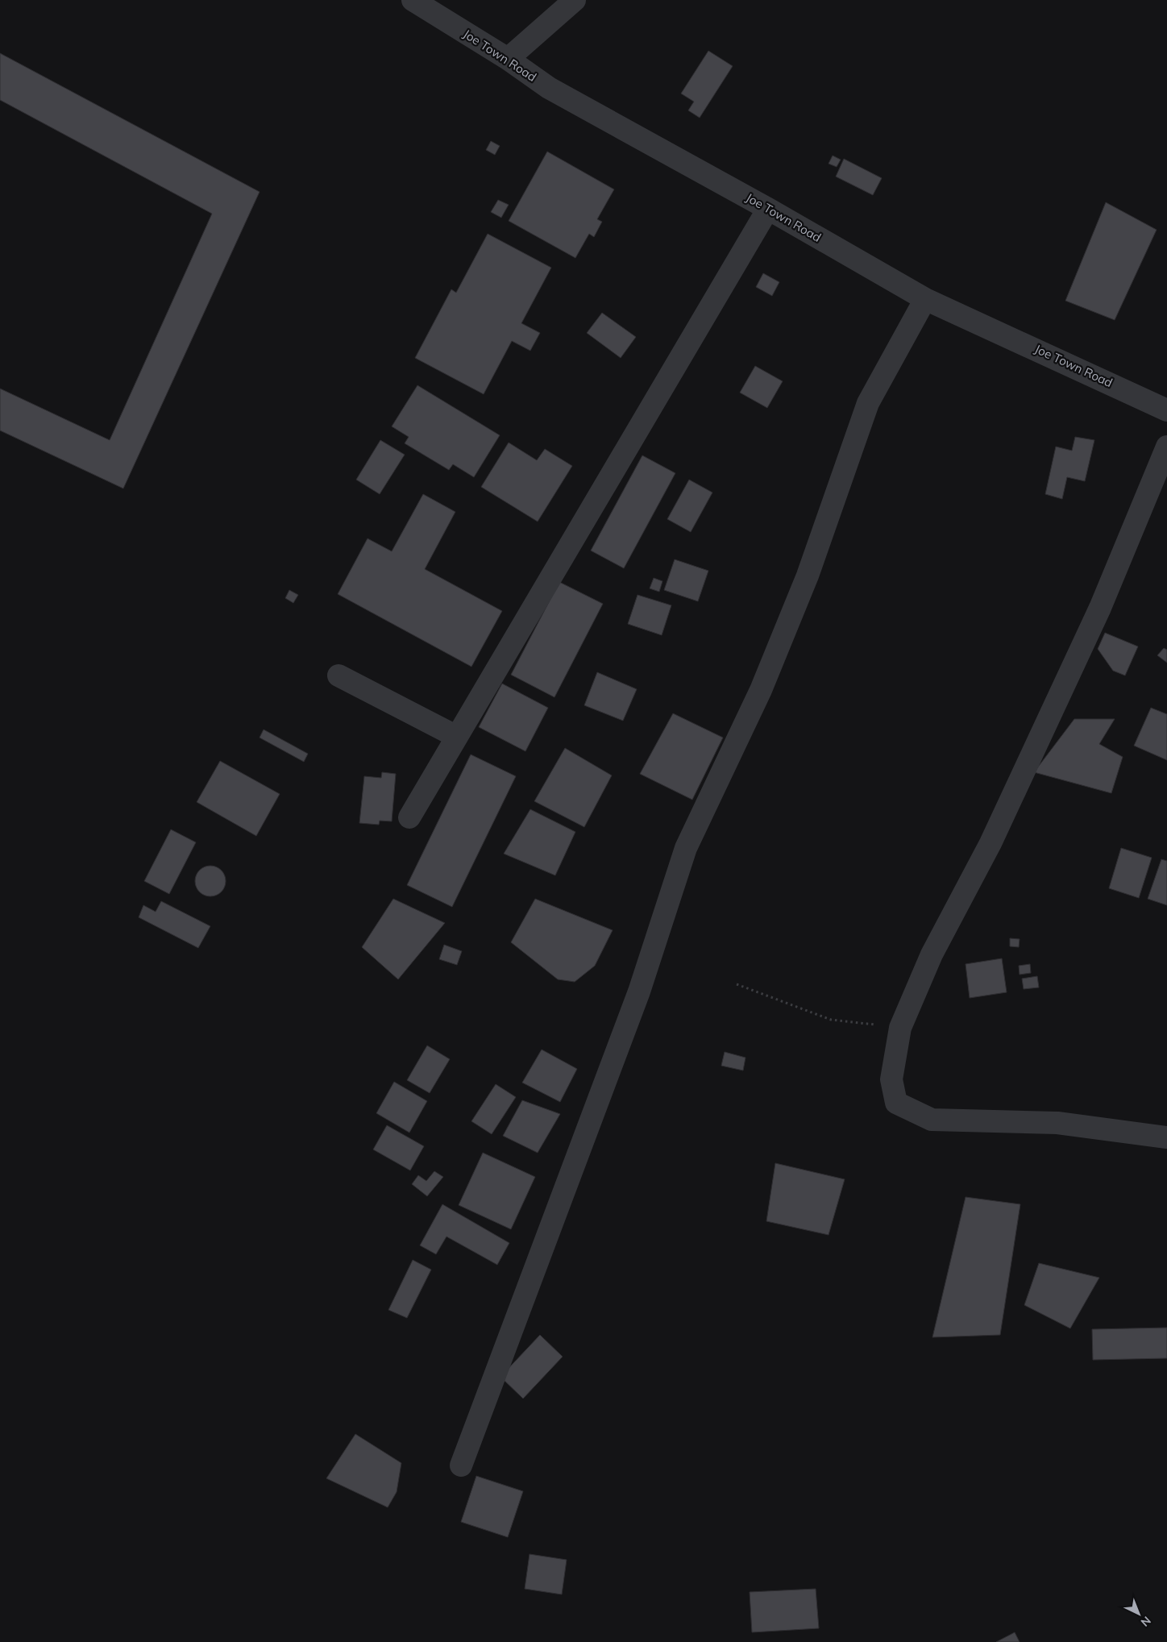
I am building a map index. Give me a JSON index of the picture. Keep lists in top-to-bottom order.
{
  "streets": {
    "street": ["Joe Town Road"]
  },
  "north": "bottom right"
}
